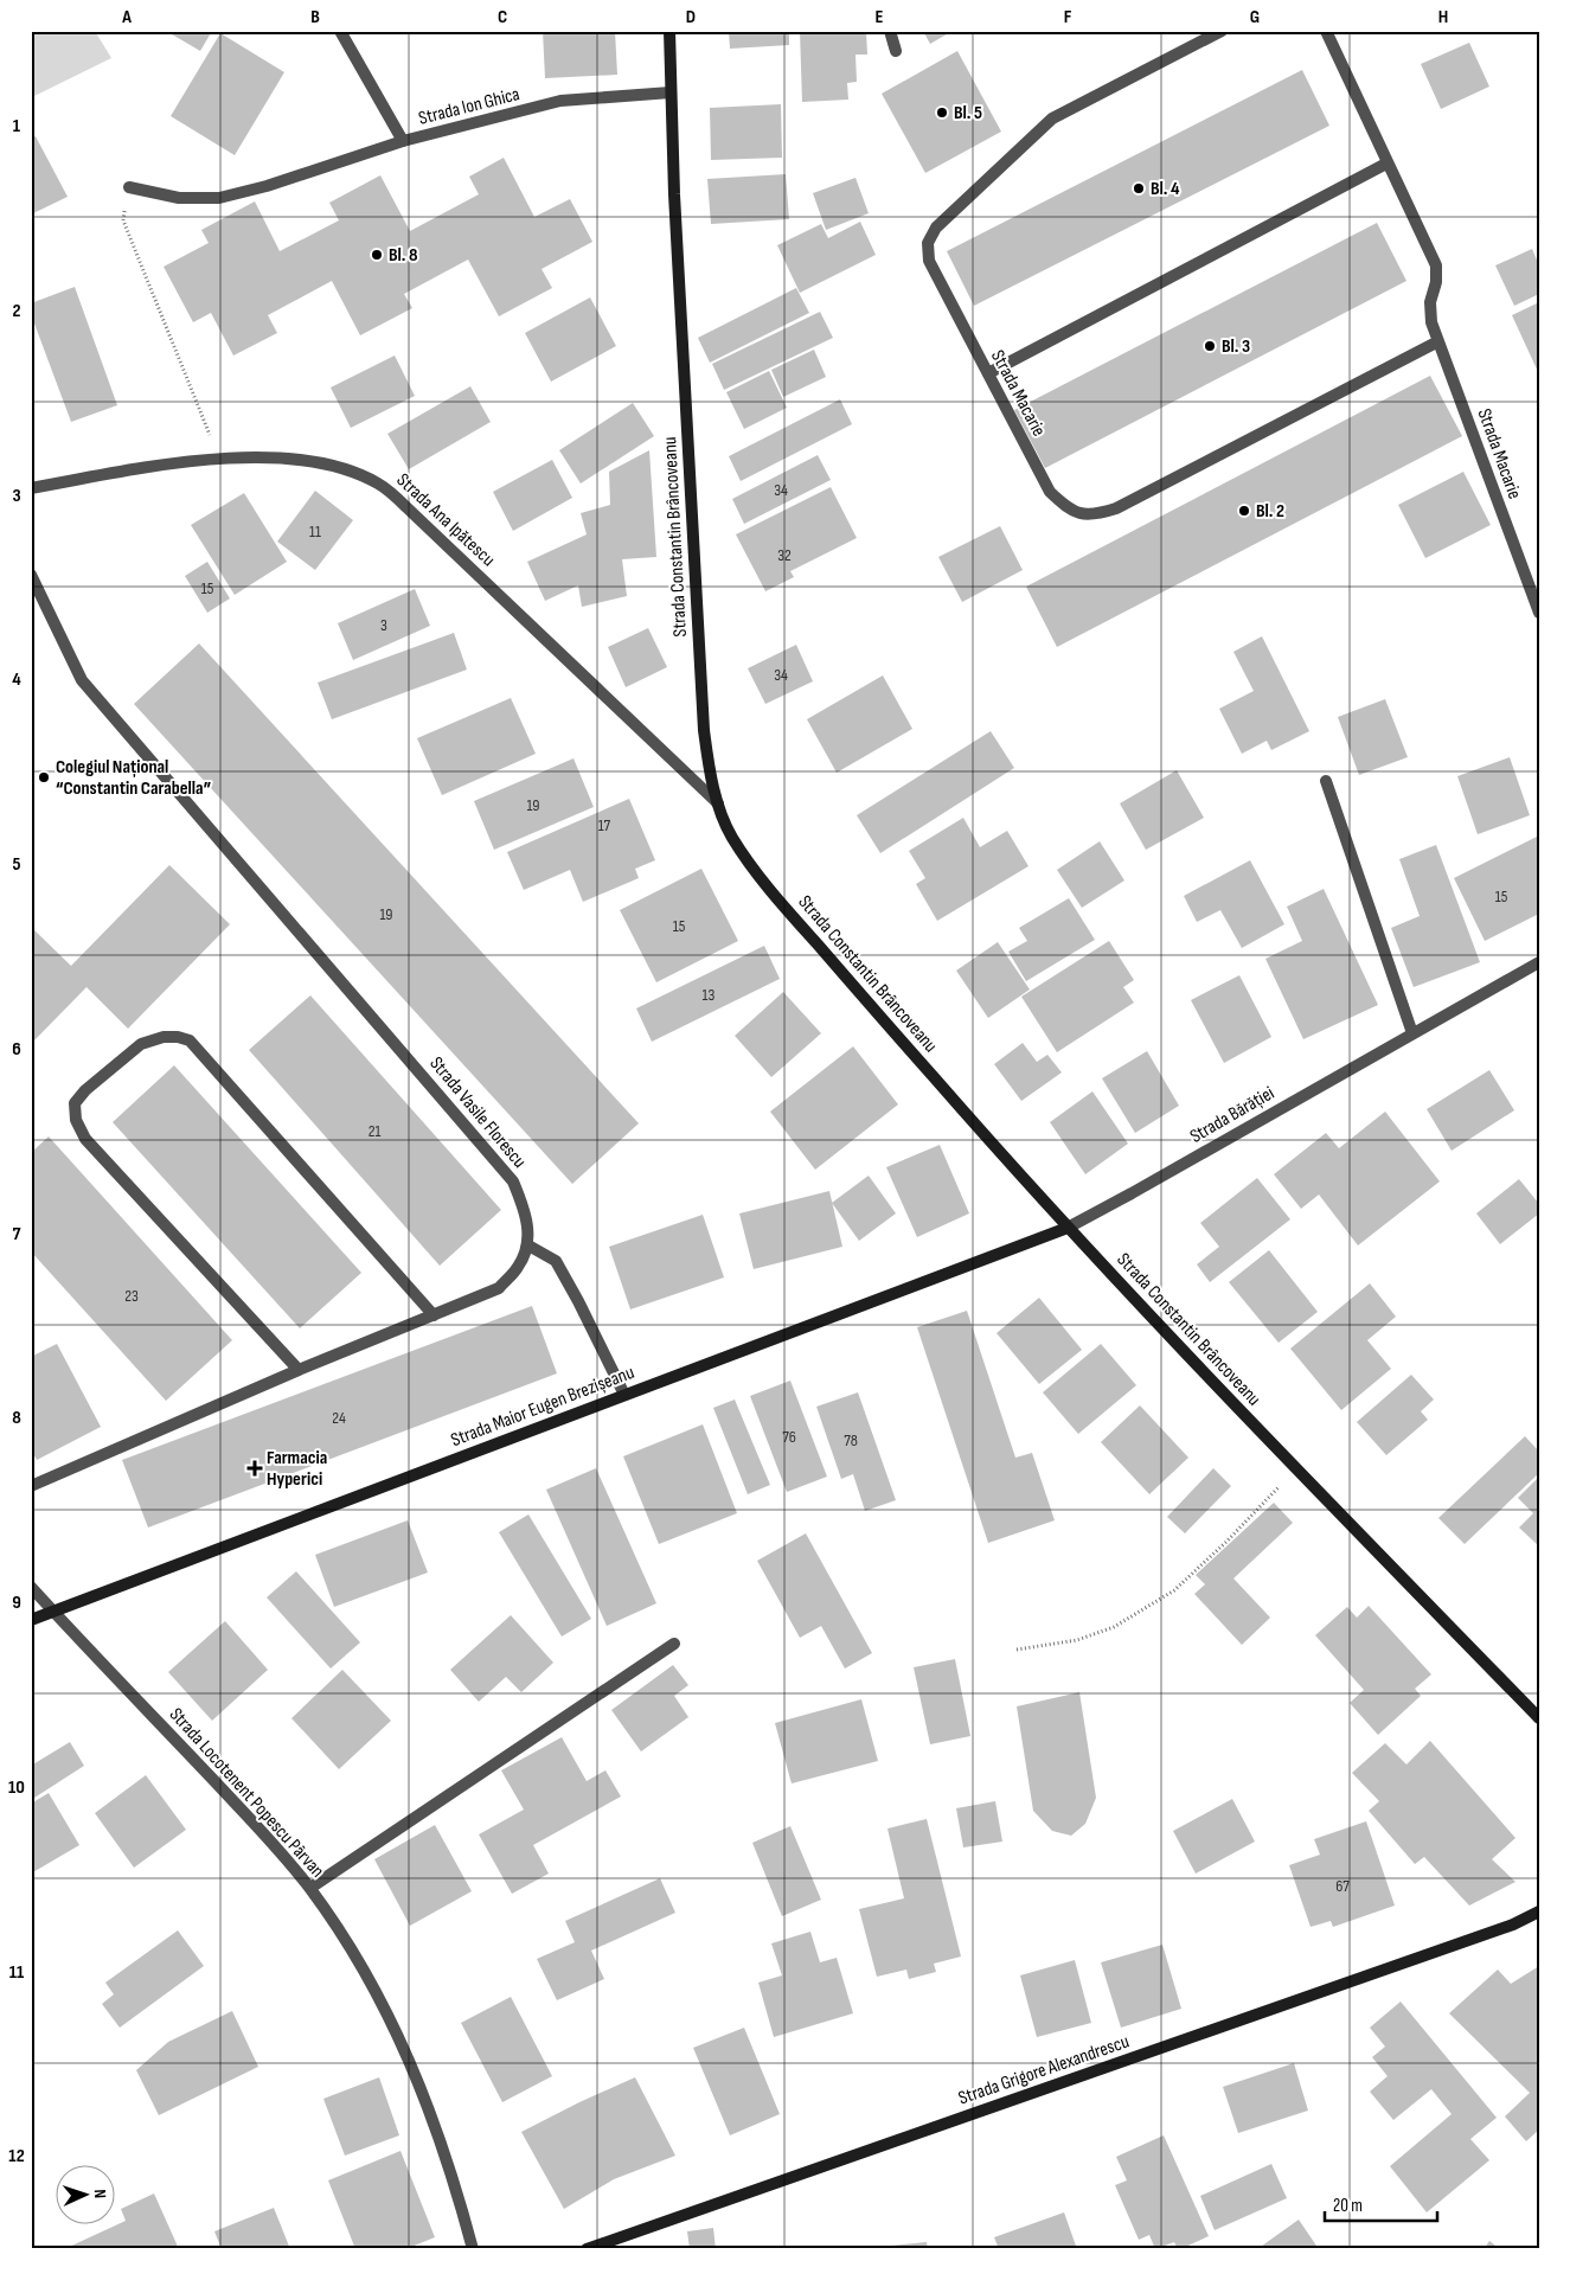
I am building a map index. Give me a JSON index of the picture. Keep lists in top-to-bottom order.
{
  "streets": {
    "street": [
      "Strada Ion Ghica",
      "Strada Macarie",
      "Strada Ana Ipătescu",
      "Strada Constantin Brâncoveanu",
      "Strada Vasile Florescu",
      "Strada Bărăției",
      "Strada Maior Eugen Brezișeanu",
      "Strada Locotenent Popescu Pârvan",
      "Strada Grigore Alexandrescu"
    ]
  },
  "crossings": [
    ["Strada Ion Ghica", "Strada Constantin Brâncoveanu"],
    ["Strada Ana Ipătescu", "Strada Constantin Brâncoveanu"],
    ["Strada Constantin Brâncoveanu", "Strada Bărăției"],
    ["Strada Constantin Brâncoveanu", "Strada Maior Eugen Brezișeanu"],
    ["Strada Bărăției", "Strada Maior Eugen Brezișeanu"],
    ["Strada Maior Eugen Brezișeanu", "Strada Locotenent Popescu Pârvan"]
  ],
  "places": {
    "other": [
      "Bl. 5",
      "Bl. 4",
      "Bl. 8",
      "Bl. 3",
      "Bl. 2",
      "Colegiul Național “Constantin Carabella”"
    ],
    "health": ["Farmacia Hyperici"]
  },
  "house_numbers": [
    "34",
    "11",
    "32",
    "15",
    "3",
    "34",
    "19",
    "17",
    "15",
    "19",
    "15",
    "13",
    "21",
    "23",
    "24",
    "76",
    "78",
    "67"
  ],
  "scale_bar": "20 m",
  "north": "right",
  "grid": {
    "columns": [
      "A",
      "B",
      "C",
      "D",
      "E",
      "F",
      "G",
      "H"
    ],
    "rows": [
      "1",
      "2",
      "3",
      "4",
      "5",
      "6",
      "7",
      "8",
      "9",
      "10",
      "11",
      "12"
    ]
  }
}
